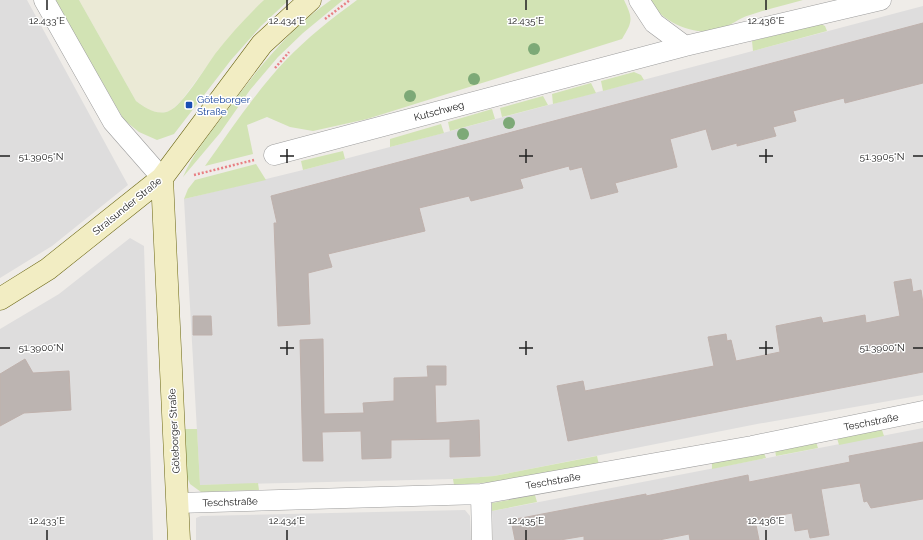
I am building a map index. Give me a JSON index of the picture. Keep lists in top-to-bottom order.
{
  "streets": {
    "street": [
      "Kutschweg",
      "Stralsunder Straße",
      "Teschstraße",
      "Göteborger Straße"
    ]
  },
  "crossings": [
    ["Stralsunder Straße", "Göteborger Straße"],
    ["Teschstraße", "Göteborger Straße"]
  ],
  "places": {
    "transit": ["Göteborger Straße"]
  },
  "coordinates": [
    "12.433°E",
    "12.434°E",
    "12.435°E",
    "12.436°E",
    "51.3905°N",
    "51.3900°N"
  ]
}
